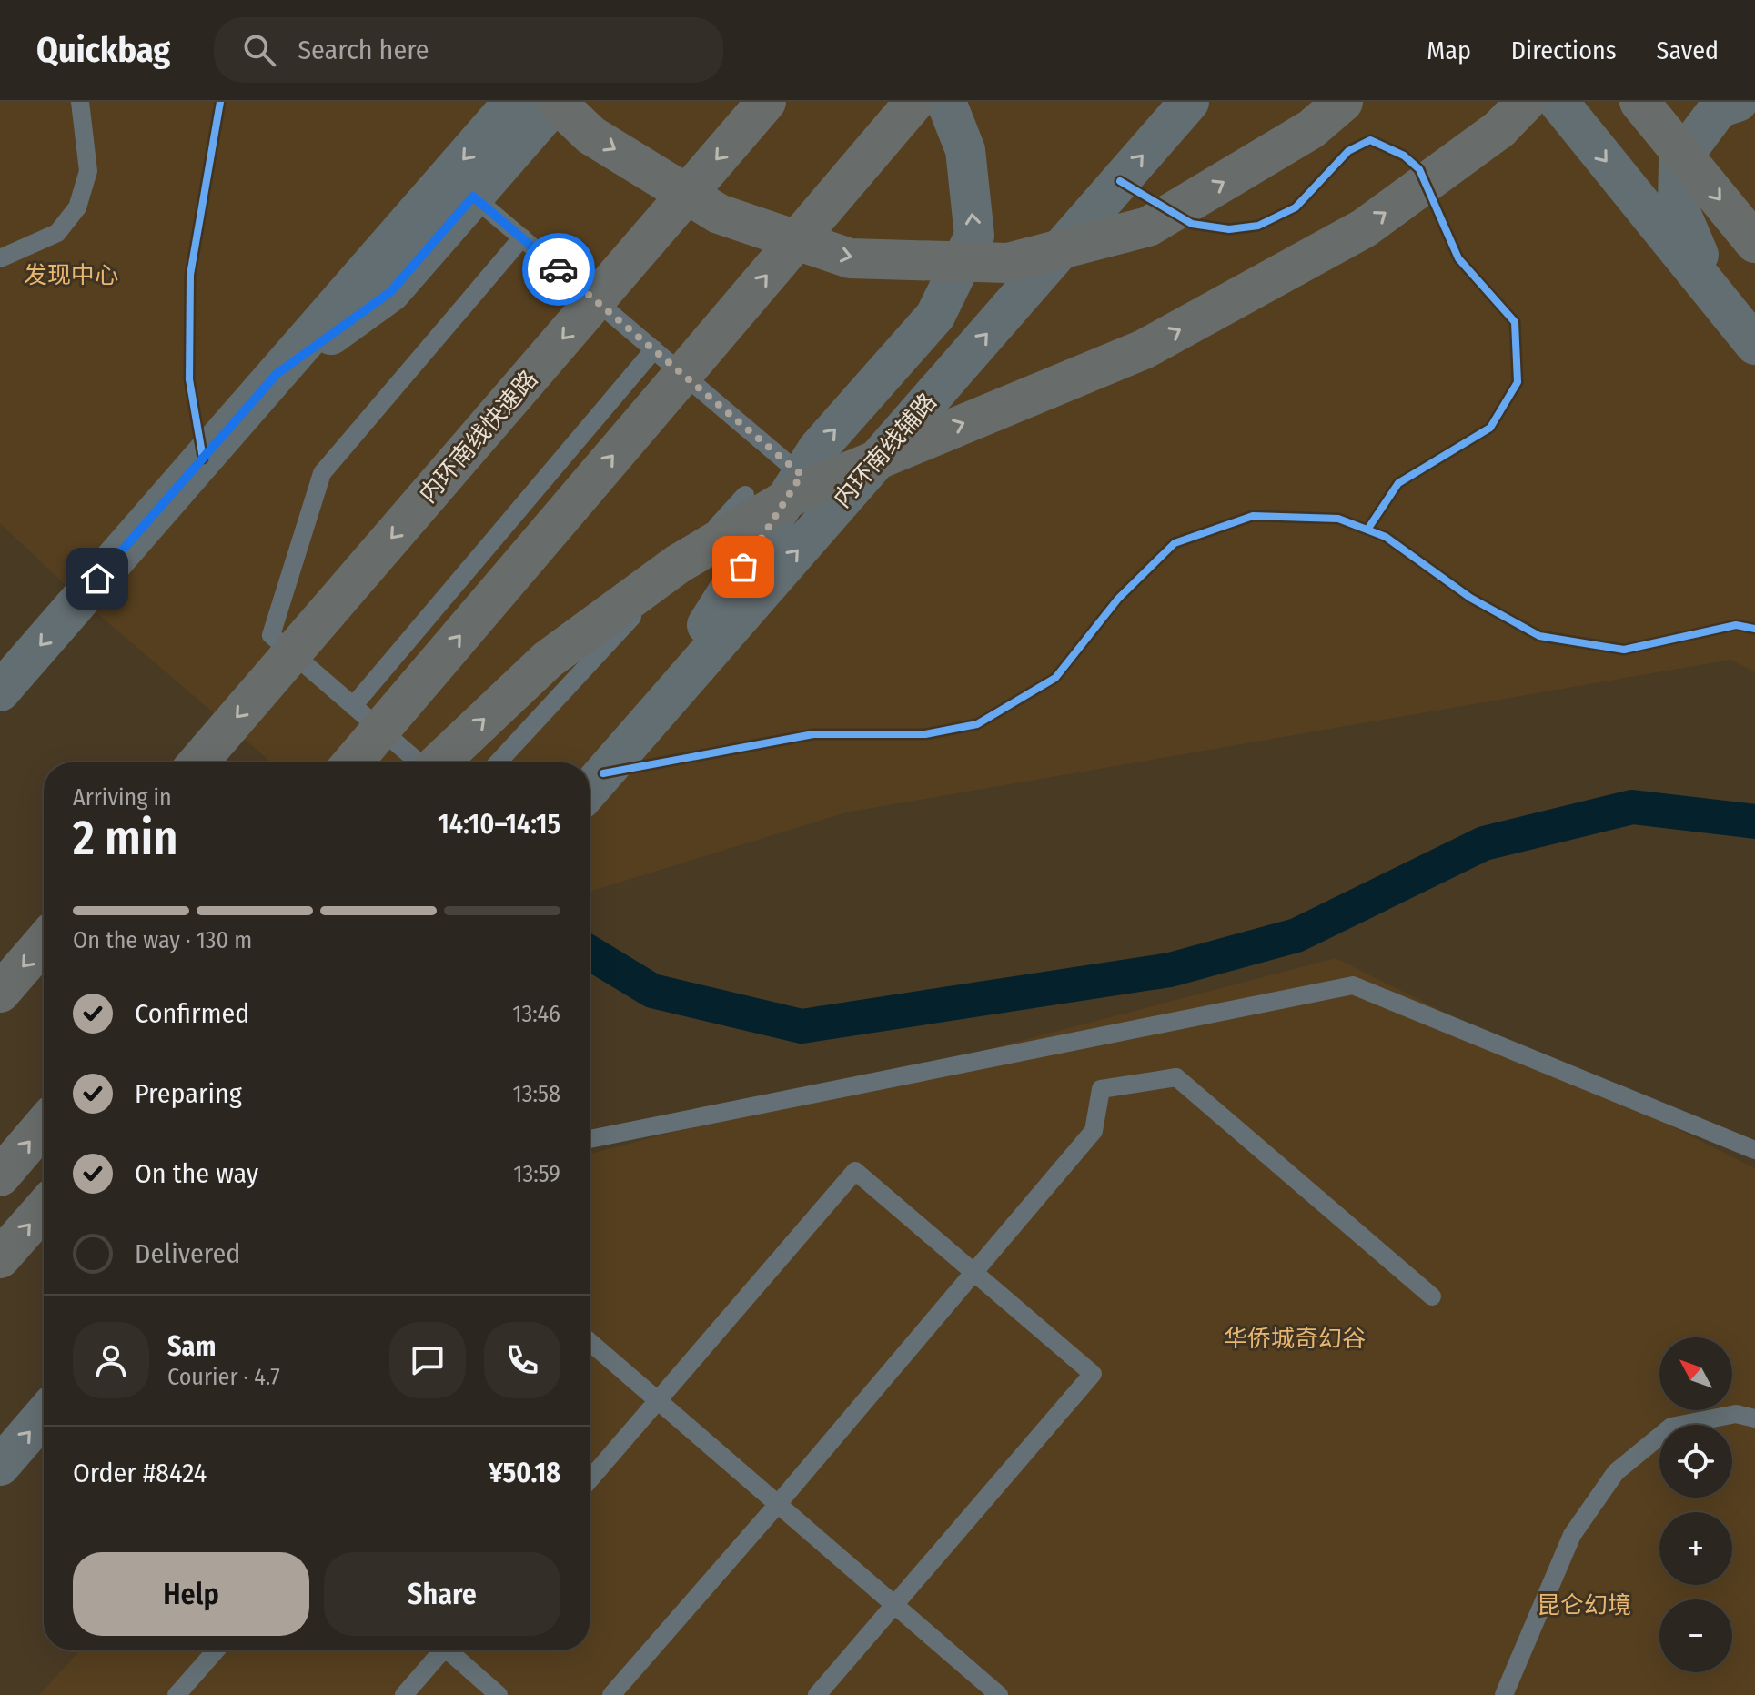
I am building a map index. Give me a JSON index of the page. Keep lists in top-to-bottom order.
{
  "streets": {
    "highway": ["内环南线快速路"],
    "main road": ["内环南线辅路"]
  },
  "parks": ["发现中心", "华侨城奇幻谷", "昆仑幻境"],
  "north": "top left",
  "page": {
    "header": "Quickbag",
    "search": "Search here",
    "nav": ["Map", "Directions", "Saved"],
    "heading": ["2 min", "Arriving in", "14:10–14:15"],
    "panel": [
      "Sam",
      "Courier · 4.7",
      "Order #8424",
      "¥50.18"
    ],
    "bar": "On the way · 130 m",
    "list": [
      ["Confirmed", "13:46"],
      ["Preparing", "13:58"],
      ["On the way", "13:59"],
      "Delivered"
    ],
    "map_buttons": ["+", "−"],
    "buttons": ["Help", "Share"]
  }
}
